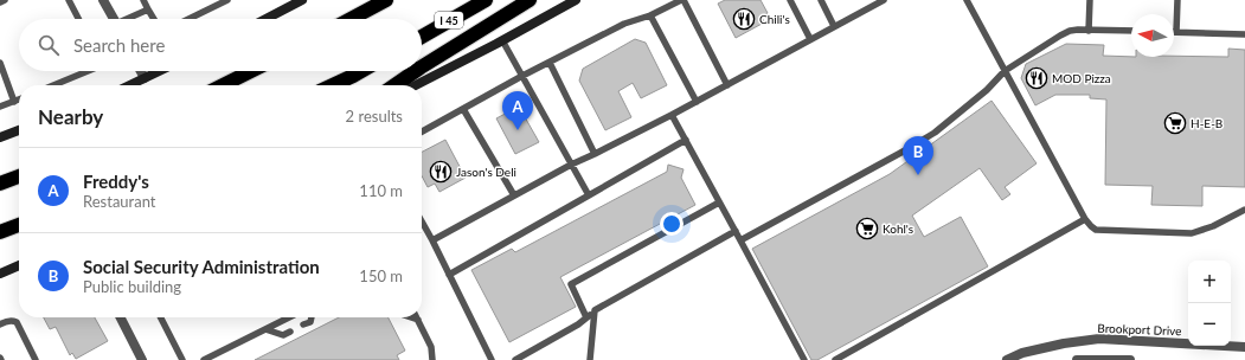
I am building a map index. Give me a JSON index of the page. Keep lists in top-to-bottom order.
{
  "streets": {
    "highway": ["I 45"],
    "street": ["Brookport Drive"]
  },
  "places": {
    "restaurant": ["Chili's", "MOD Pizza", "Jason's Deli"],
    "supermarket": ["H-E-B", "Kohl's"]
  },
  "north": "left",
  "page": {
    "search": "Search here",
    "heading": ["Nearby", "2 results"],
    "pins": ["A", "B"],
    "list": [
      {
        "mark": "A",
        "name": "Freddy's",
        "note": "Restaurant",
        "value": "110 m"
      },
      {
        "mark": "B",
        "name": "Social Security Administration",
        "note": "Public building",
        "value": "150 m"
      }
    ],
    "map_buttons": ["+", "−"]
  }
}
